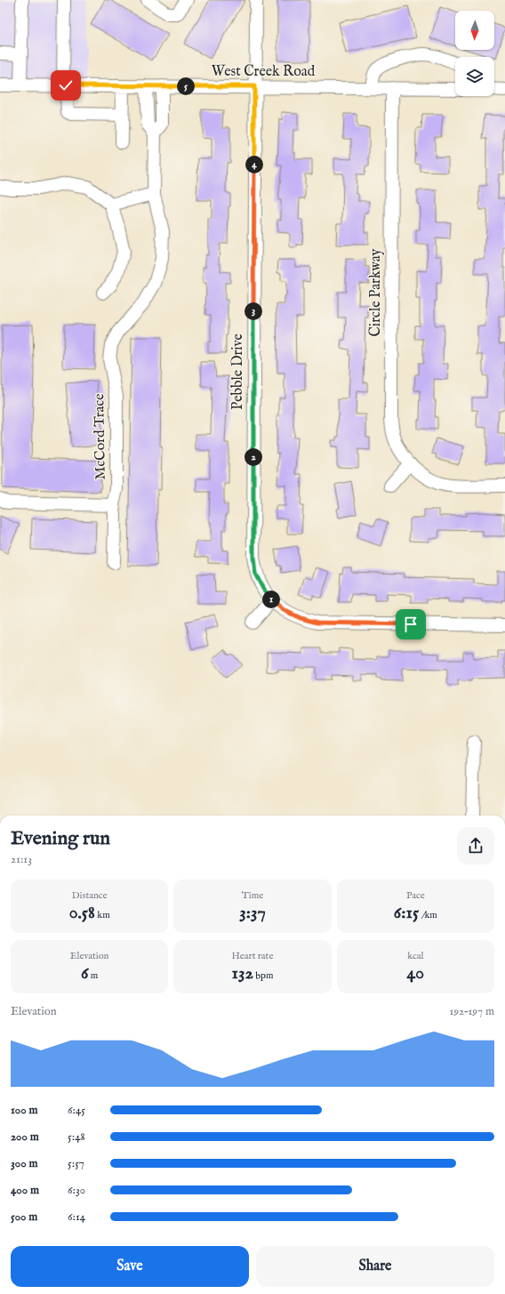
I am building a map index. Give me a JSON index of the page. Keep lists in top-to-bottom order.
{
  "streets": {
    "street": [
      "West Creek Road",
      "Circle Parkway",
      "Pebble Drive",
      "McCord Trace"
    ]
  },
  "crossings": [
    ["West Creek Road", "Circle Parkway"],
    ["West Creek Road", "Pebble Drive"],
    ["West Creek Road", "McCord Trace"]
  ],
  "north": "bottom",
  "page": {
    "pins": [
      "5",
      "4",
      "3",
      "2",
      "1"
    ],
    "heading": ["Evening run", "21:13"],
    "stats": [
      ["Distance", "0.58 km"],
      ["Time", "3:37"],
      ["Pace", "6:15 /km"],
      ["Elevation", "6 m"],
      ["Heart rate", "132 bpm"],
      ["kcal", "40"]
    ],
    "chart": ["Elevation", "192–197 m"],
    "list": [
      {
        "name": "100 m",
        "note": "6:45"
      },
      {
        "name": "200 m",
        "note": "5:48"
      },
      {
        "name": "300 m",
        "note": "5:57"
      },
      {
        "name": "400 m",
        "note": "6:30"
      },
      {
        "name": "500 m",
        "note": "6:14"
      }
    ],
    "buttons": ["Save", "Share"]
  }
}
